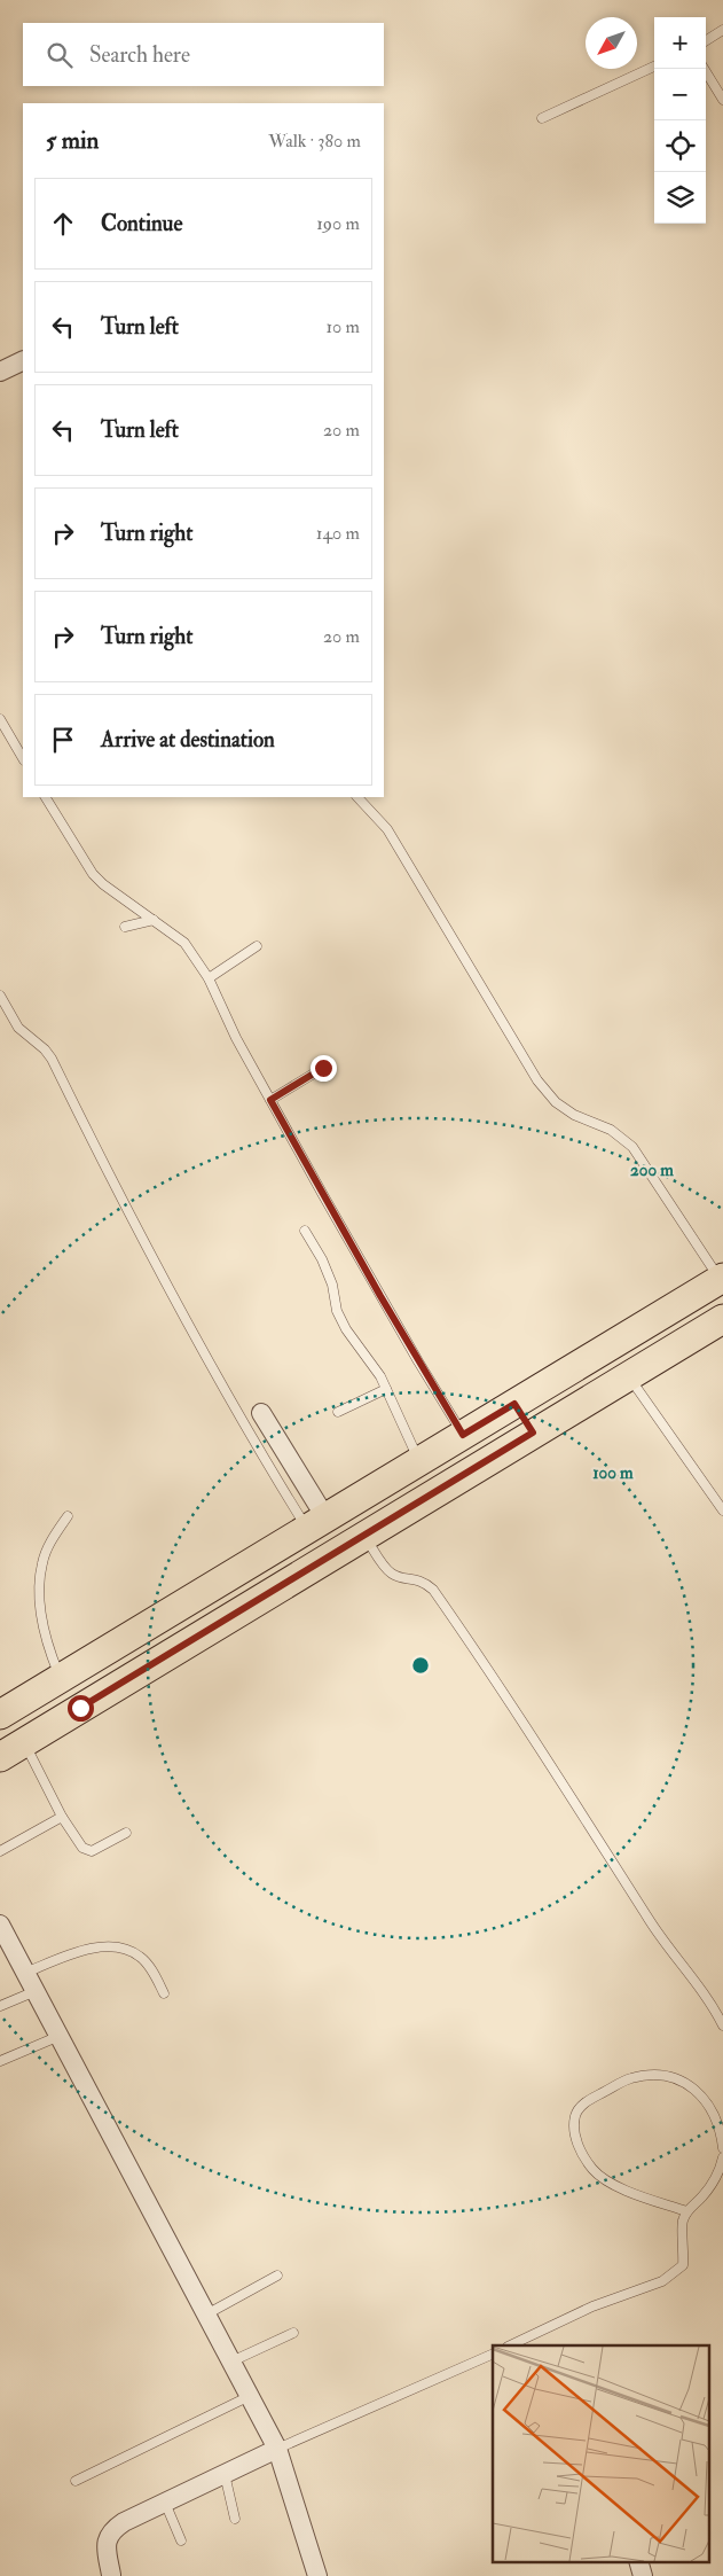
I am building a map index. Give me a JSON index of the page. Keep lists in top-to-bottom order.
{
  "north": "bottom left",
  "page": {
    "map_buttons": ["+", "−"],
    "search": "Search here",
    "heading": ["5 min", "Walk · 380 m"],
    "list": [
      ["Continue", "190 m"],
      ["Turn left", "10 m"],
      ["Turn left", "20 m"],
      ["Turn right", "140 m"],
      ["Turn right", "20 m"],
      "Arrive at destination"
    ]
  },
  "rings": ["200 m", "100 m"]
}
